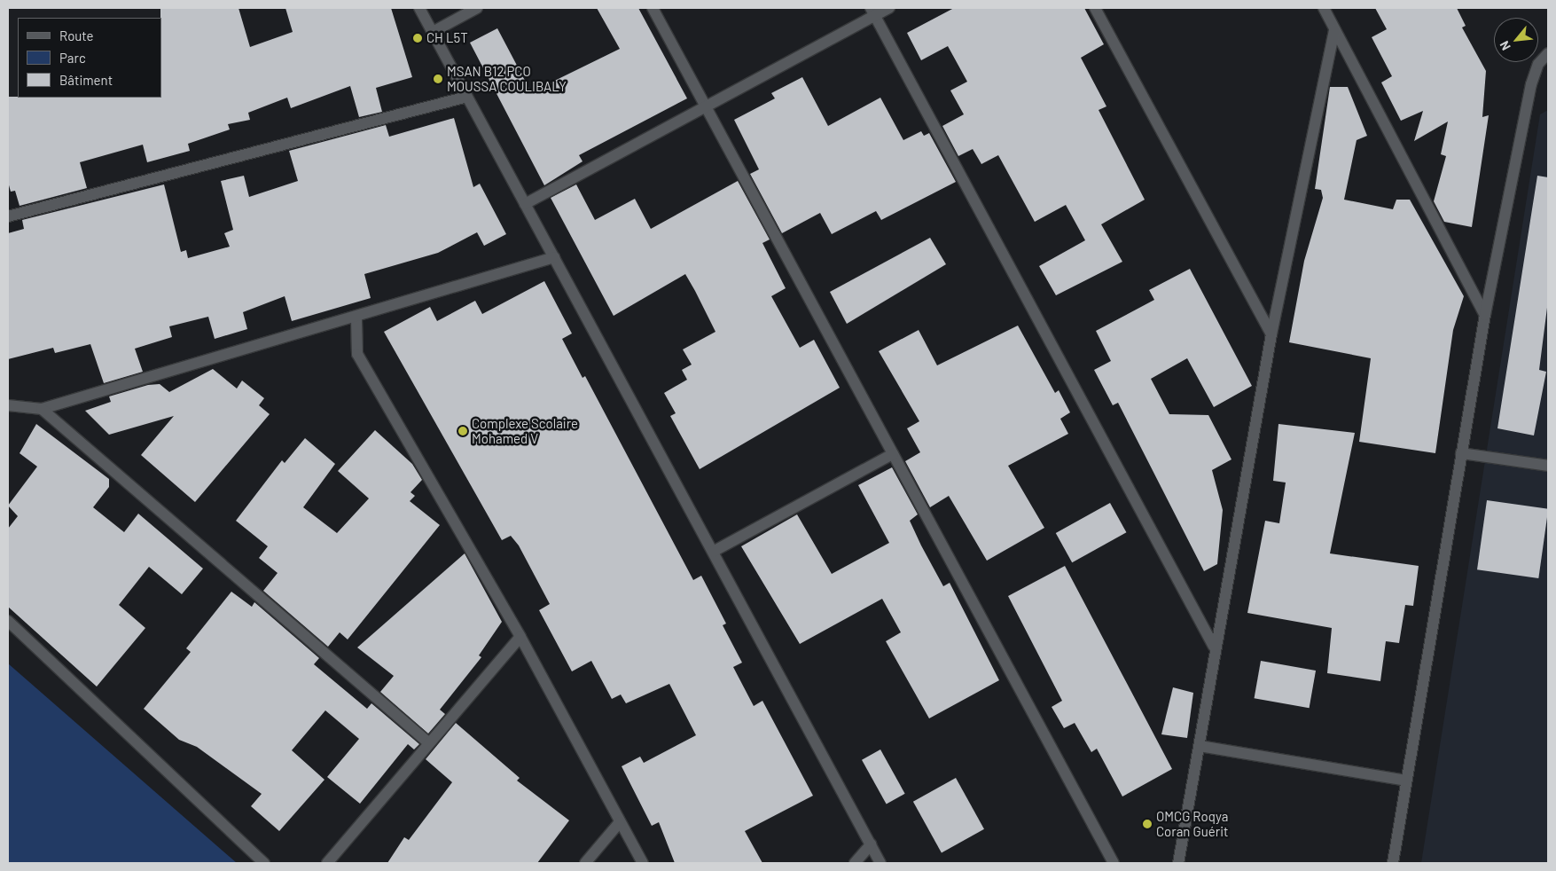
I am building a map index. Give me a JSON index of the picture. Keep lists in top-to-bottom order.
{
  "places": [
    "CH L5T",
    "MSAN B12 PCO MOUSSA COULIBALY",
    "Complexe Scolaire Mohamed V",
    "OMCG Roqya Coran Guérit"
  ],
  "legend": ["Route", "Parc", "Bâtiment"],
  "north": "bottom left"
}
